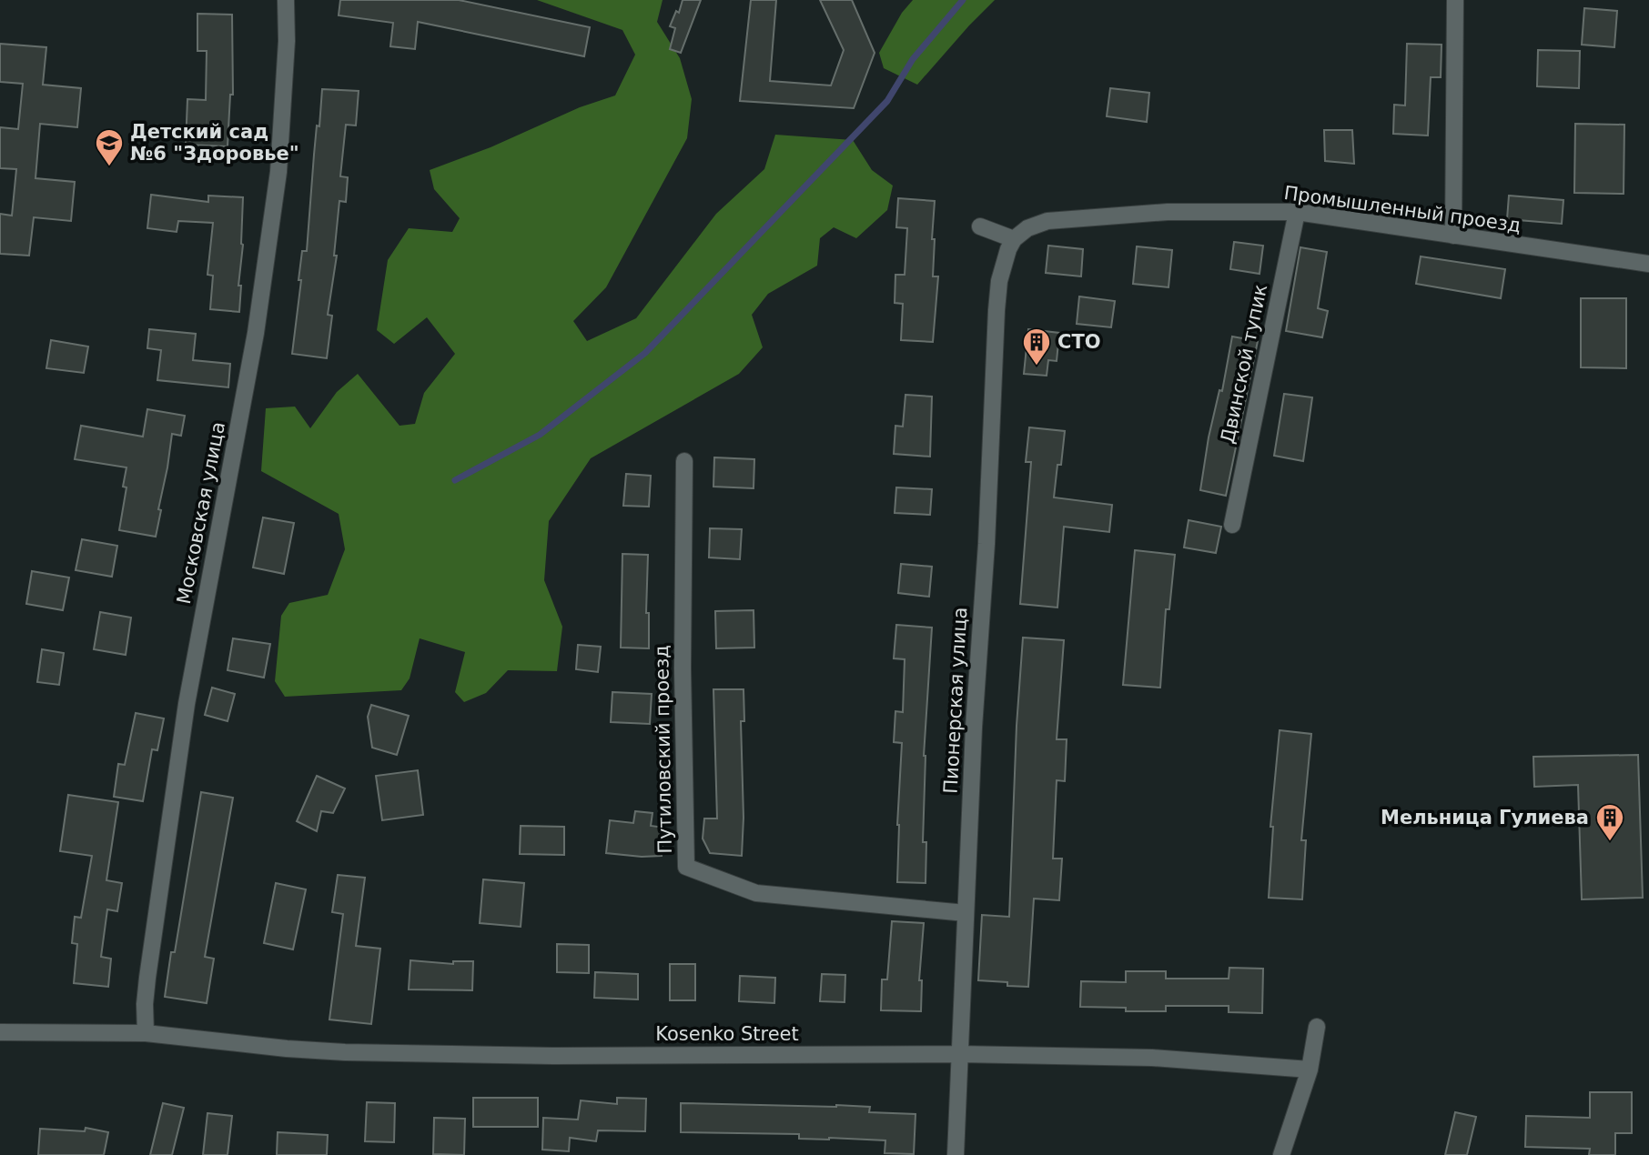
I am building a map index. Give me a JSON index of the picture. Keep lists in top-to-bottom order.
{
  "streets": {
    "street": [
      "Промышленный проезд",
      "Двинской тупик",
      "Московская улица",
      "Пионерская улица",
      "Путиловский проезд",
      "Kosenko Street"
    ]
  },
  "crossings": [
    ["Промышленный проезд", "Двинской тупик"],
    ["Промышленный проезд", "Пионерская улица"],
    ["Московская улица", "Kosenko Street"],
    ["Пионерская улица", "Путиловский проезд"],
    ["Пионерская улица", "Kosenko Street"]
  ],
  "places": {
    "school or university": ["Детский сад №6 \"Здоровье\""],
    "building": ["СТО", "Мельница Гулиева"]
  }
}
